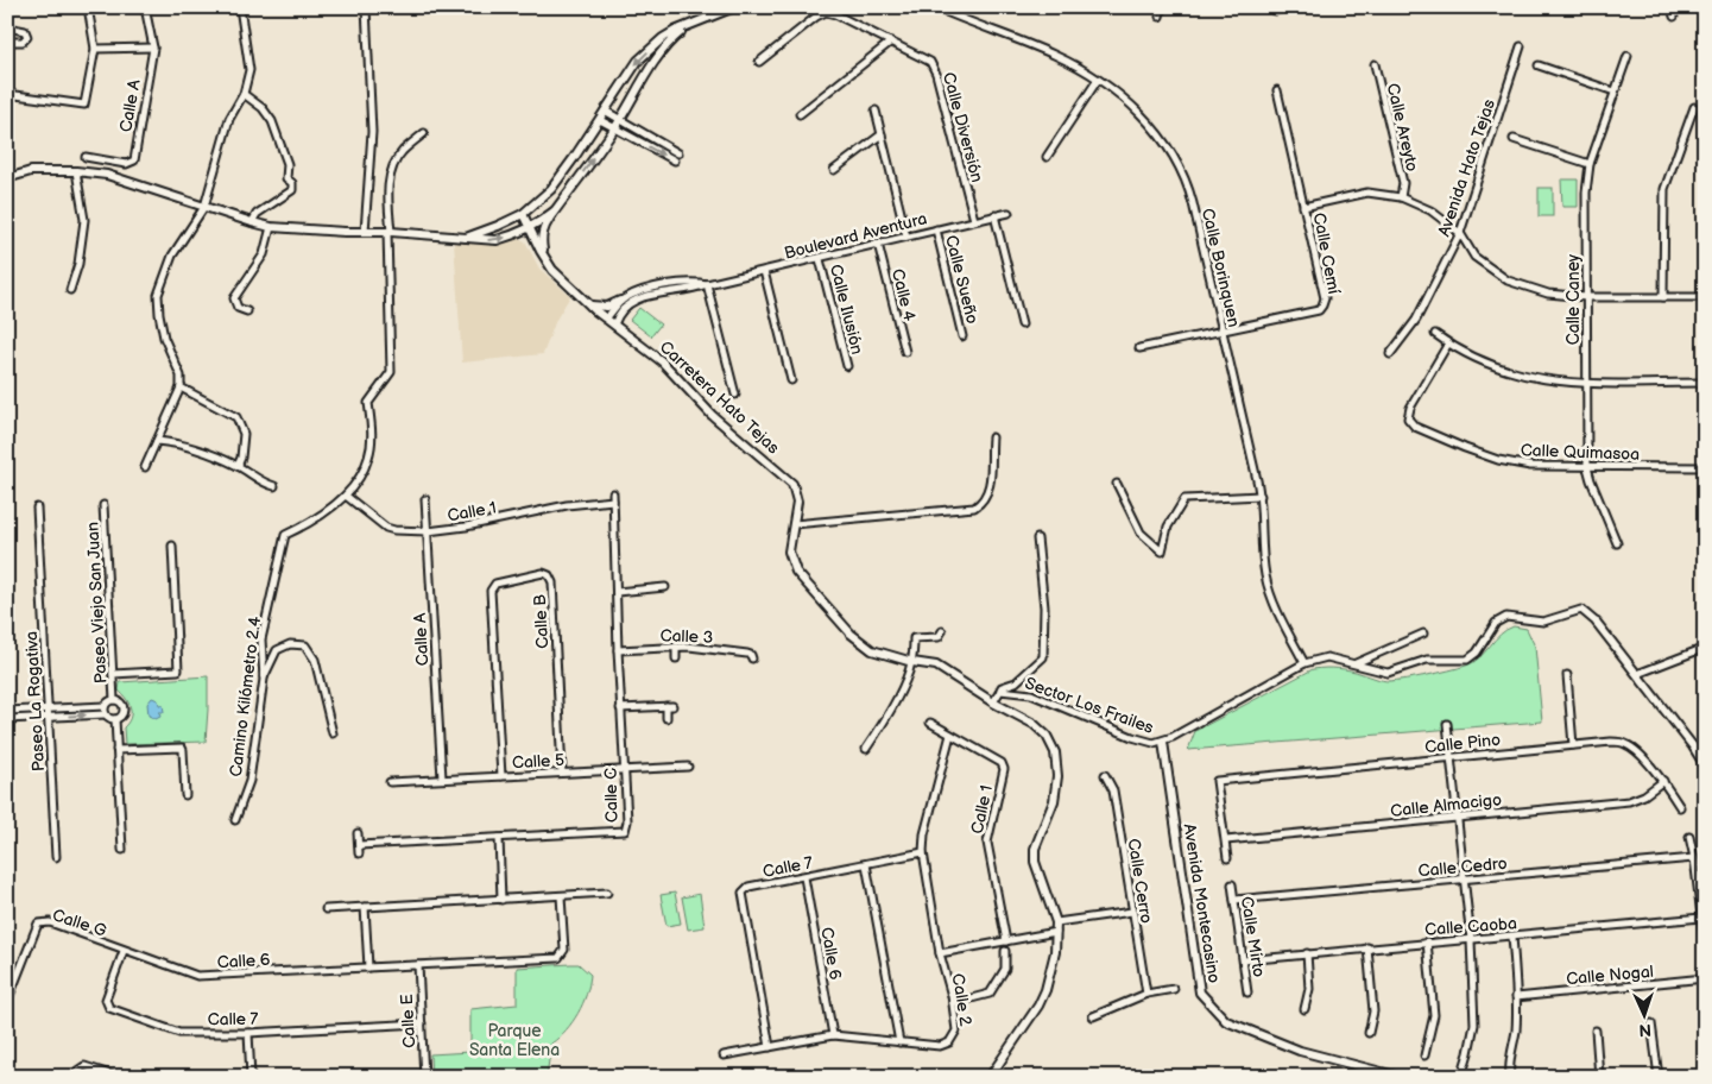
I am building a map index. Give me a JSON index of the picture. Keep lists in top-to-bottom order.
{
  "streets": {
    "street": [
      "Calle A",
      "Calle Diversión",
      "Calle Areyto",
      "Avenida Hato Tejas",
      "Boulevard Aventura",
      "Calle Cemí",
      "Calle Borinquen",
      "Calle Sueño",
      "Calle 4",
      "Calle Caney",
      "Calle Ilusión",
      "Carretera Hato Tejas",
      "Calle Quimasoa",
      "Calle 1",
      "Paseo Viejo San Juan",
      "Calle B",
      "Calle 3",
      "Camino Kilómetro 2.4",
      "Paseo La Rogativa",
      "Sector Los Frailes",
      "Calle Pino",
      "Calle 5",
      "Calle C",
      "Calle Almacigo",
      "Calle 7",
      "Calle Cedro",
      "Calle Cerro",
      "Avenida Montecasino",
      "Calle G",
      "Calle Caoba",
      "Calle Mirto",
      "Calle 6",
      "Calle Nogal",
      "Calle 2",
      "Calle E"
    ]
  },
  "crossings": [
    ["Calle A", "Calle 1"],
    ["Calle A", "Calle 5"],
    ["Calle Diversión", "Boulevard Aventura"],
    ["Boulevard Aventura", "Calle Sueño"],
    ["Boulevard Aventura", "Calle 4"],
    ["Boulevard Aventura", "Calle Ilusión"],
    ["Boulevard Aventura", "Carretera Hato Tejas"],
    ["Calle Cemí", "Calle Borinquen"],
    ["Calle Borinquen", "Sector Los Frailes"],
    ["Calle Caney", "Calle Quimasoa"],
    ["Carretera Hato Tejas", "Sector Los Frailes"],
    ["Calle 1", "Camino Kilómetro 2.4"],
    ["Calle 1", "Calle C"],
    ["Calle 1", "Calle 2"],
    ["Calle B", "Calle 5"],
    ["Calle 3", "Calle C"],
    ["Sector Los Frailes", "Avenida Montecasino"],
    ["Calle Pino", "Calle Almacigo"],
    ["Calle 5", "Calle C"],
    ["Calle 7", "Calle G"],
    ["Calle 7", "Calle 6"],
    ["Calle 7", "Calle 2"],
    ["Calle 7", "Calle E"],
    ["Calle Cedro", "Calle Mirto"],
    ["Calle G", "Calle 6"],
    ["Calle Caoba", "Calle Mirto"],
    ["Calle 6", "Calle 2"],
    ["Calle 6", "Calle E"]
  ],
  "parks": ["Parque Santa Elena"],
  "north": "bottom"
}
